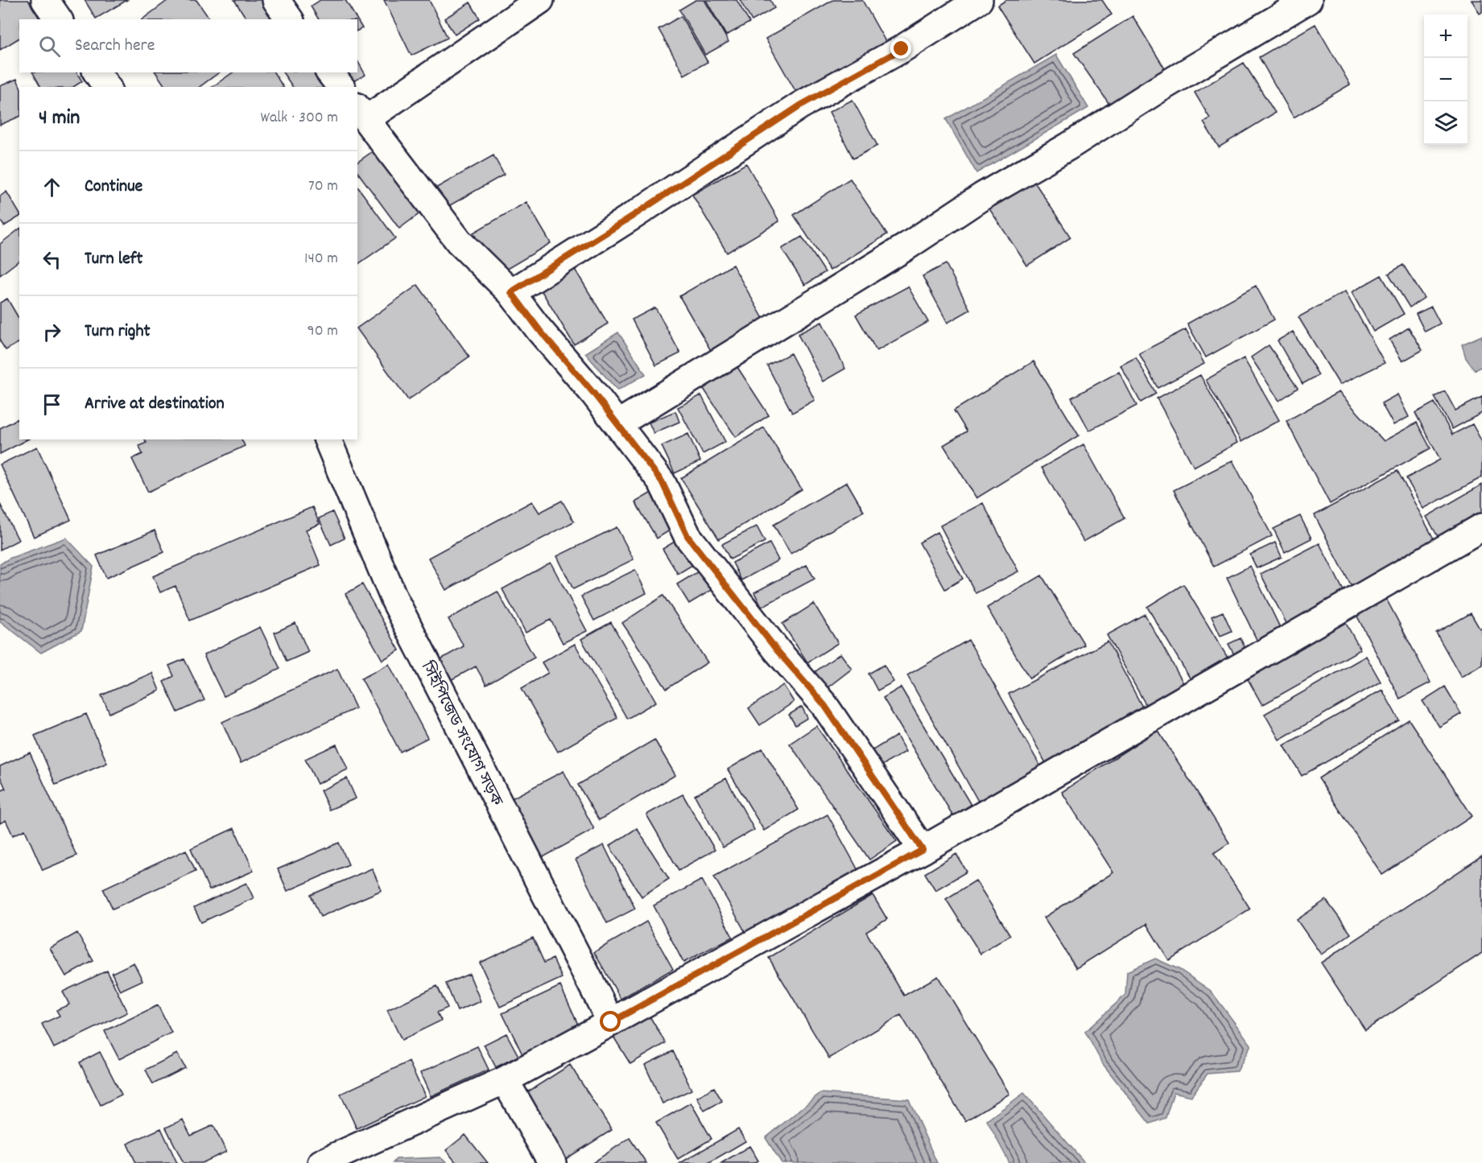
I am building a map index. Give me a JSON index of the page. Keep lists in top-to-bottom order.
{
  "streets": {
    "street": ["সিইপিজেড সংযোগ সড়ক"]
  },
  "page": {
    "map_buttons": ["+", "−"],
    "search": "Search here",
    "heading": ["4 min", "Walk · 300 m"],
    "list": [
      ["Continue", "70 m"],
      ["Turn left", "140 m"],
      ["Turn right", "90 m"],
      "Arrive at destination"
    ]
  }
}
